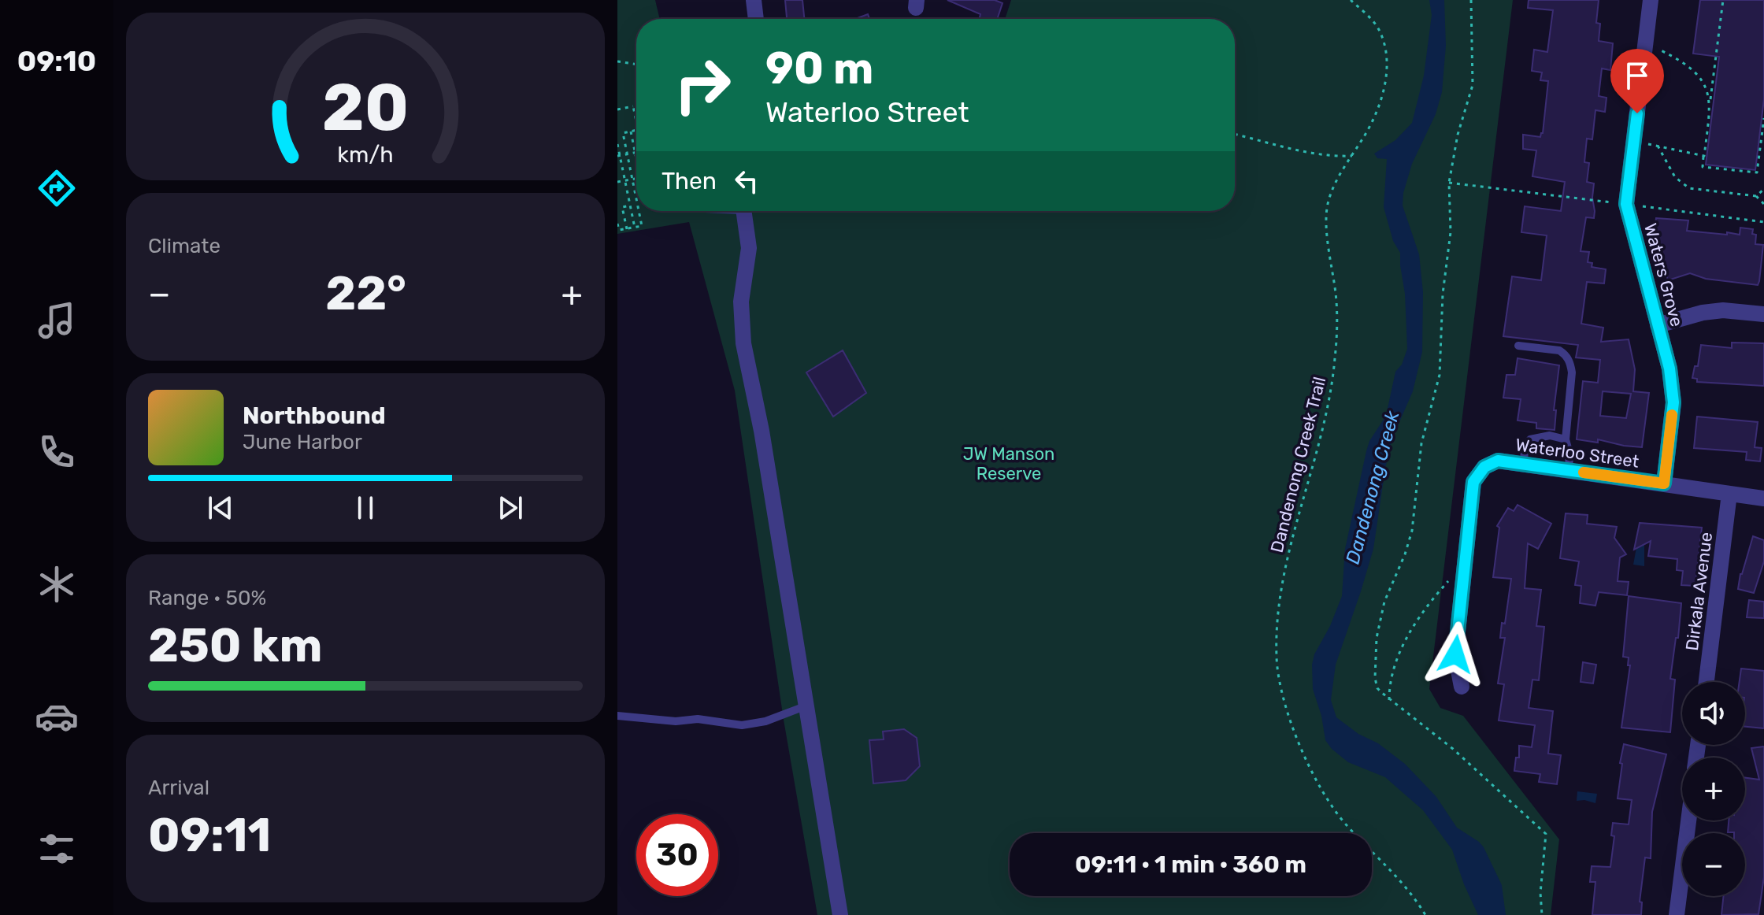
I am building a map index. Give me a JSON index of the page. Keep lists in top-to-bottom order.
{
  "streets": {
    "street": ["Waters Grove", "Waterloo Street", "Dirkala Avenue"],
    "path": ["Dandenong Creek Trail"]
  },
  "crossings": [
    ["Waters Grove", "Waterloo Street"],
    ["Waterloo Street", "Dirkala Avenue"]
  ],
  "water": ["Dandenong Creek"],
  "parks": ["JW Manson Reserve"],
  "page": {
    "tabs": "09:10",
    "turn": ["90 m", "Waterloo Street"],
    "then": "Then",
    "tile": [
      "Climate",
      ["Range · 50%", "250 km"],
      ["Arrival", "09:11"]
    ],
    "heat": ["−", "22°", "+"],
    "song": ["Northbound", "June Harbor"],
    "map_buttons": ["+", "−"],
    "limit": "30",
    "trip": "09:11 · 1 min · 360 m",
    "gauge": ["20", "km/h"]
  }
}
